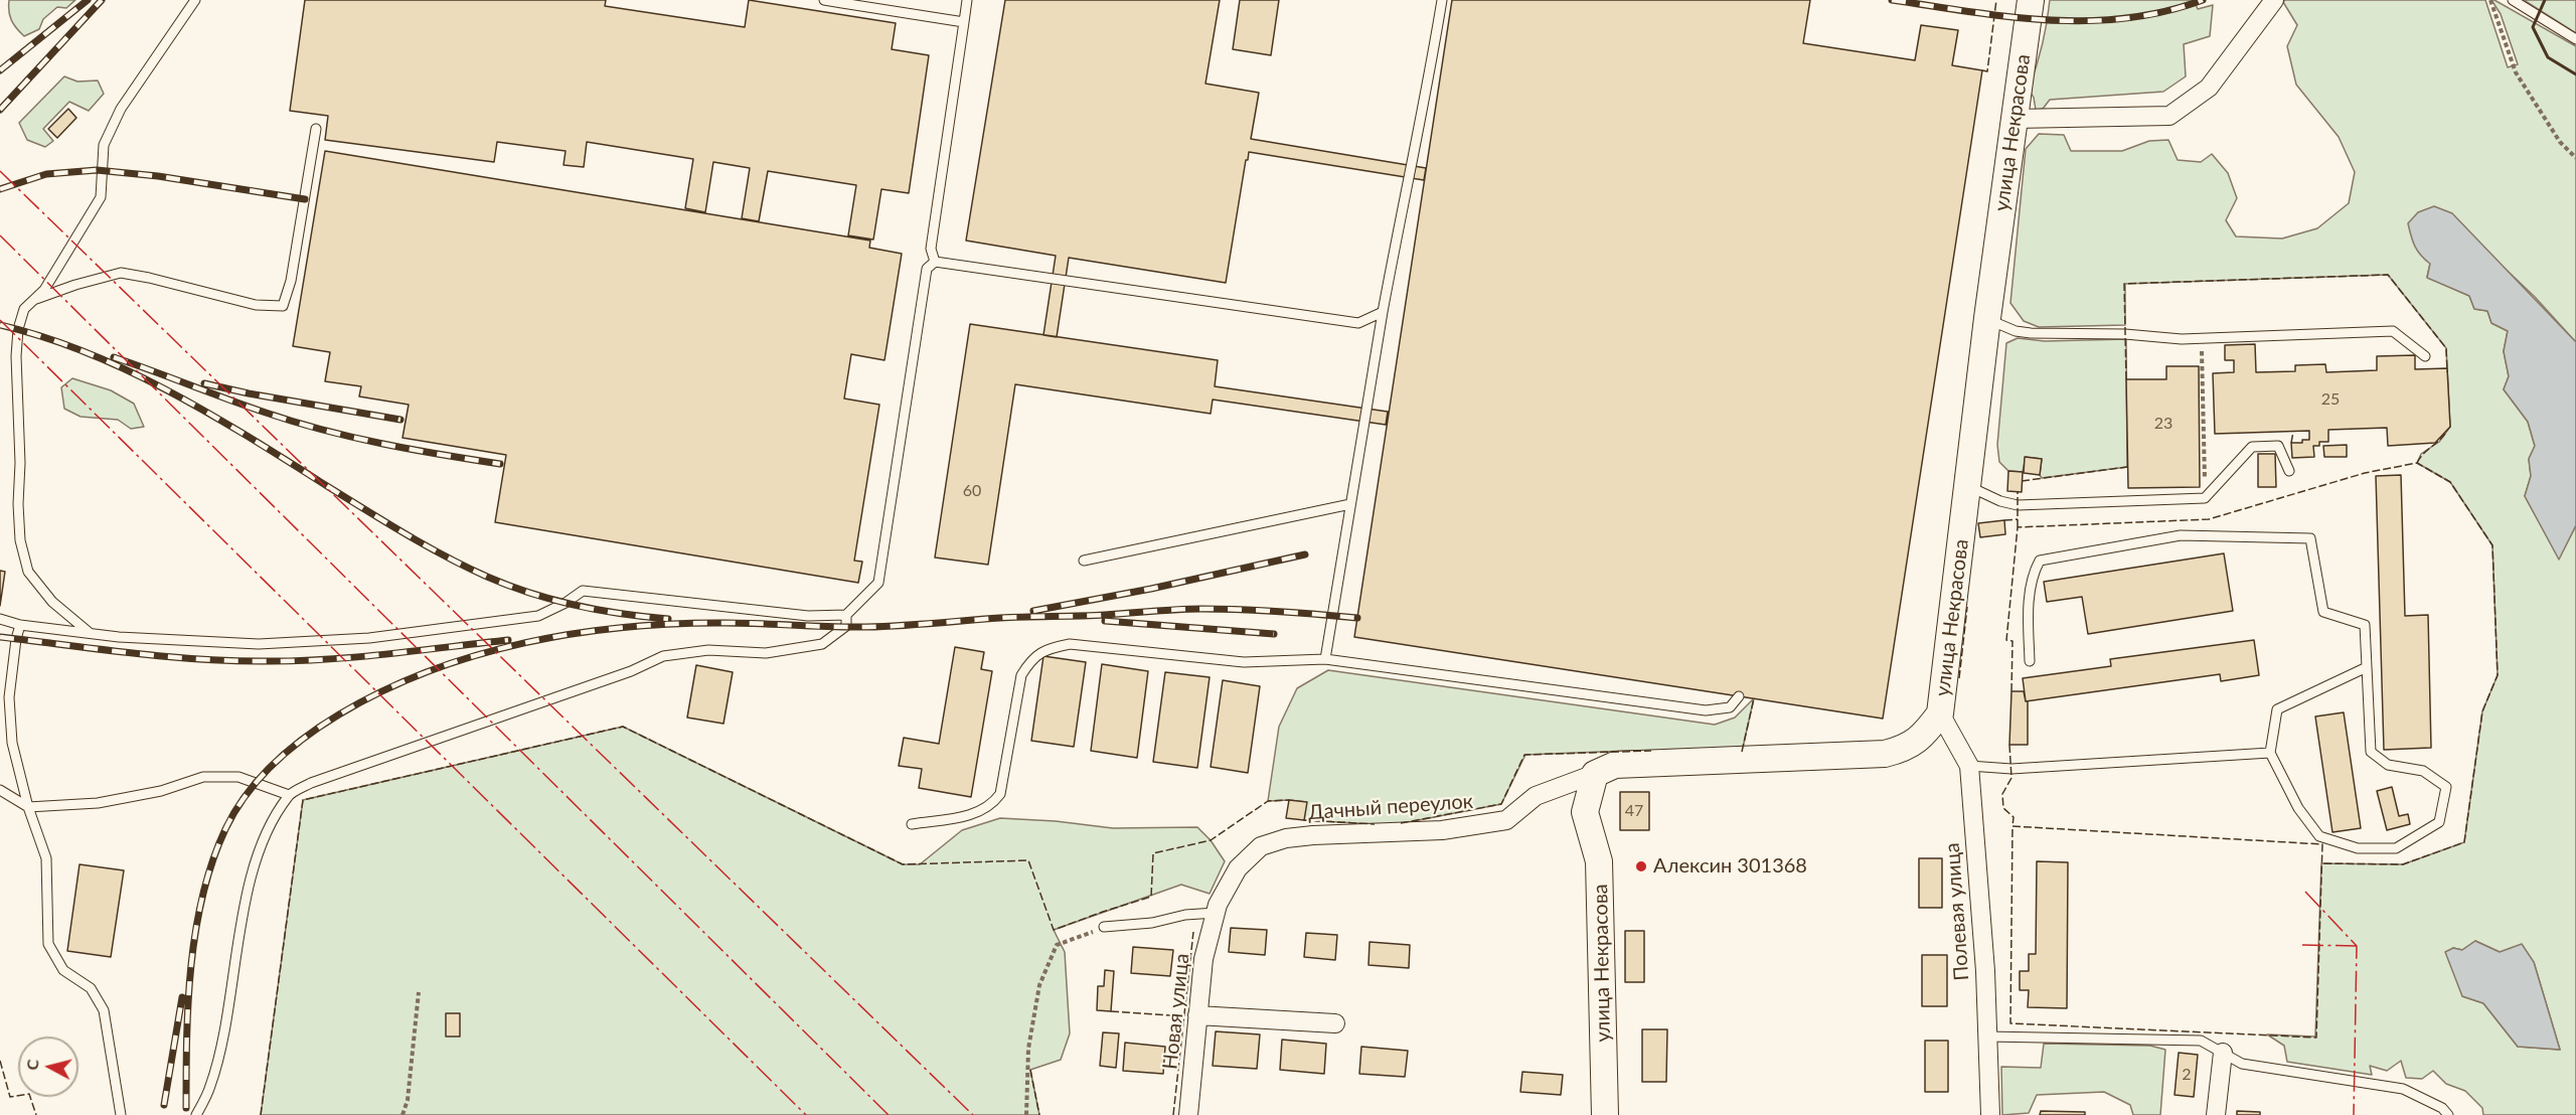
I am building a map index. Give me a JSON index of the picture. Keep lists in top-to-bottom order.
{
  "streets": {
    "main road": ["улица Некрасова"],
    "street": ["Дачный переулок", "Полевая улица", "Новая улица"]
  },
  "crossings": [
    ["улица Некрасова", "Дачный переулок"],
    ["улица Некрасова", "Полевая улица"],
    ["Дачный переулок", "Новая улица"]
  ],
  "places": ["Алексин 301368"],
  "house_numbers": [
    "25",
    "23",
    "60",
    "47",
    "2"
  ],
  "north": "left"
}
